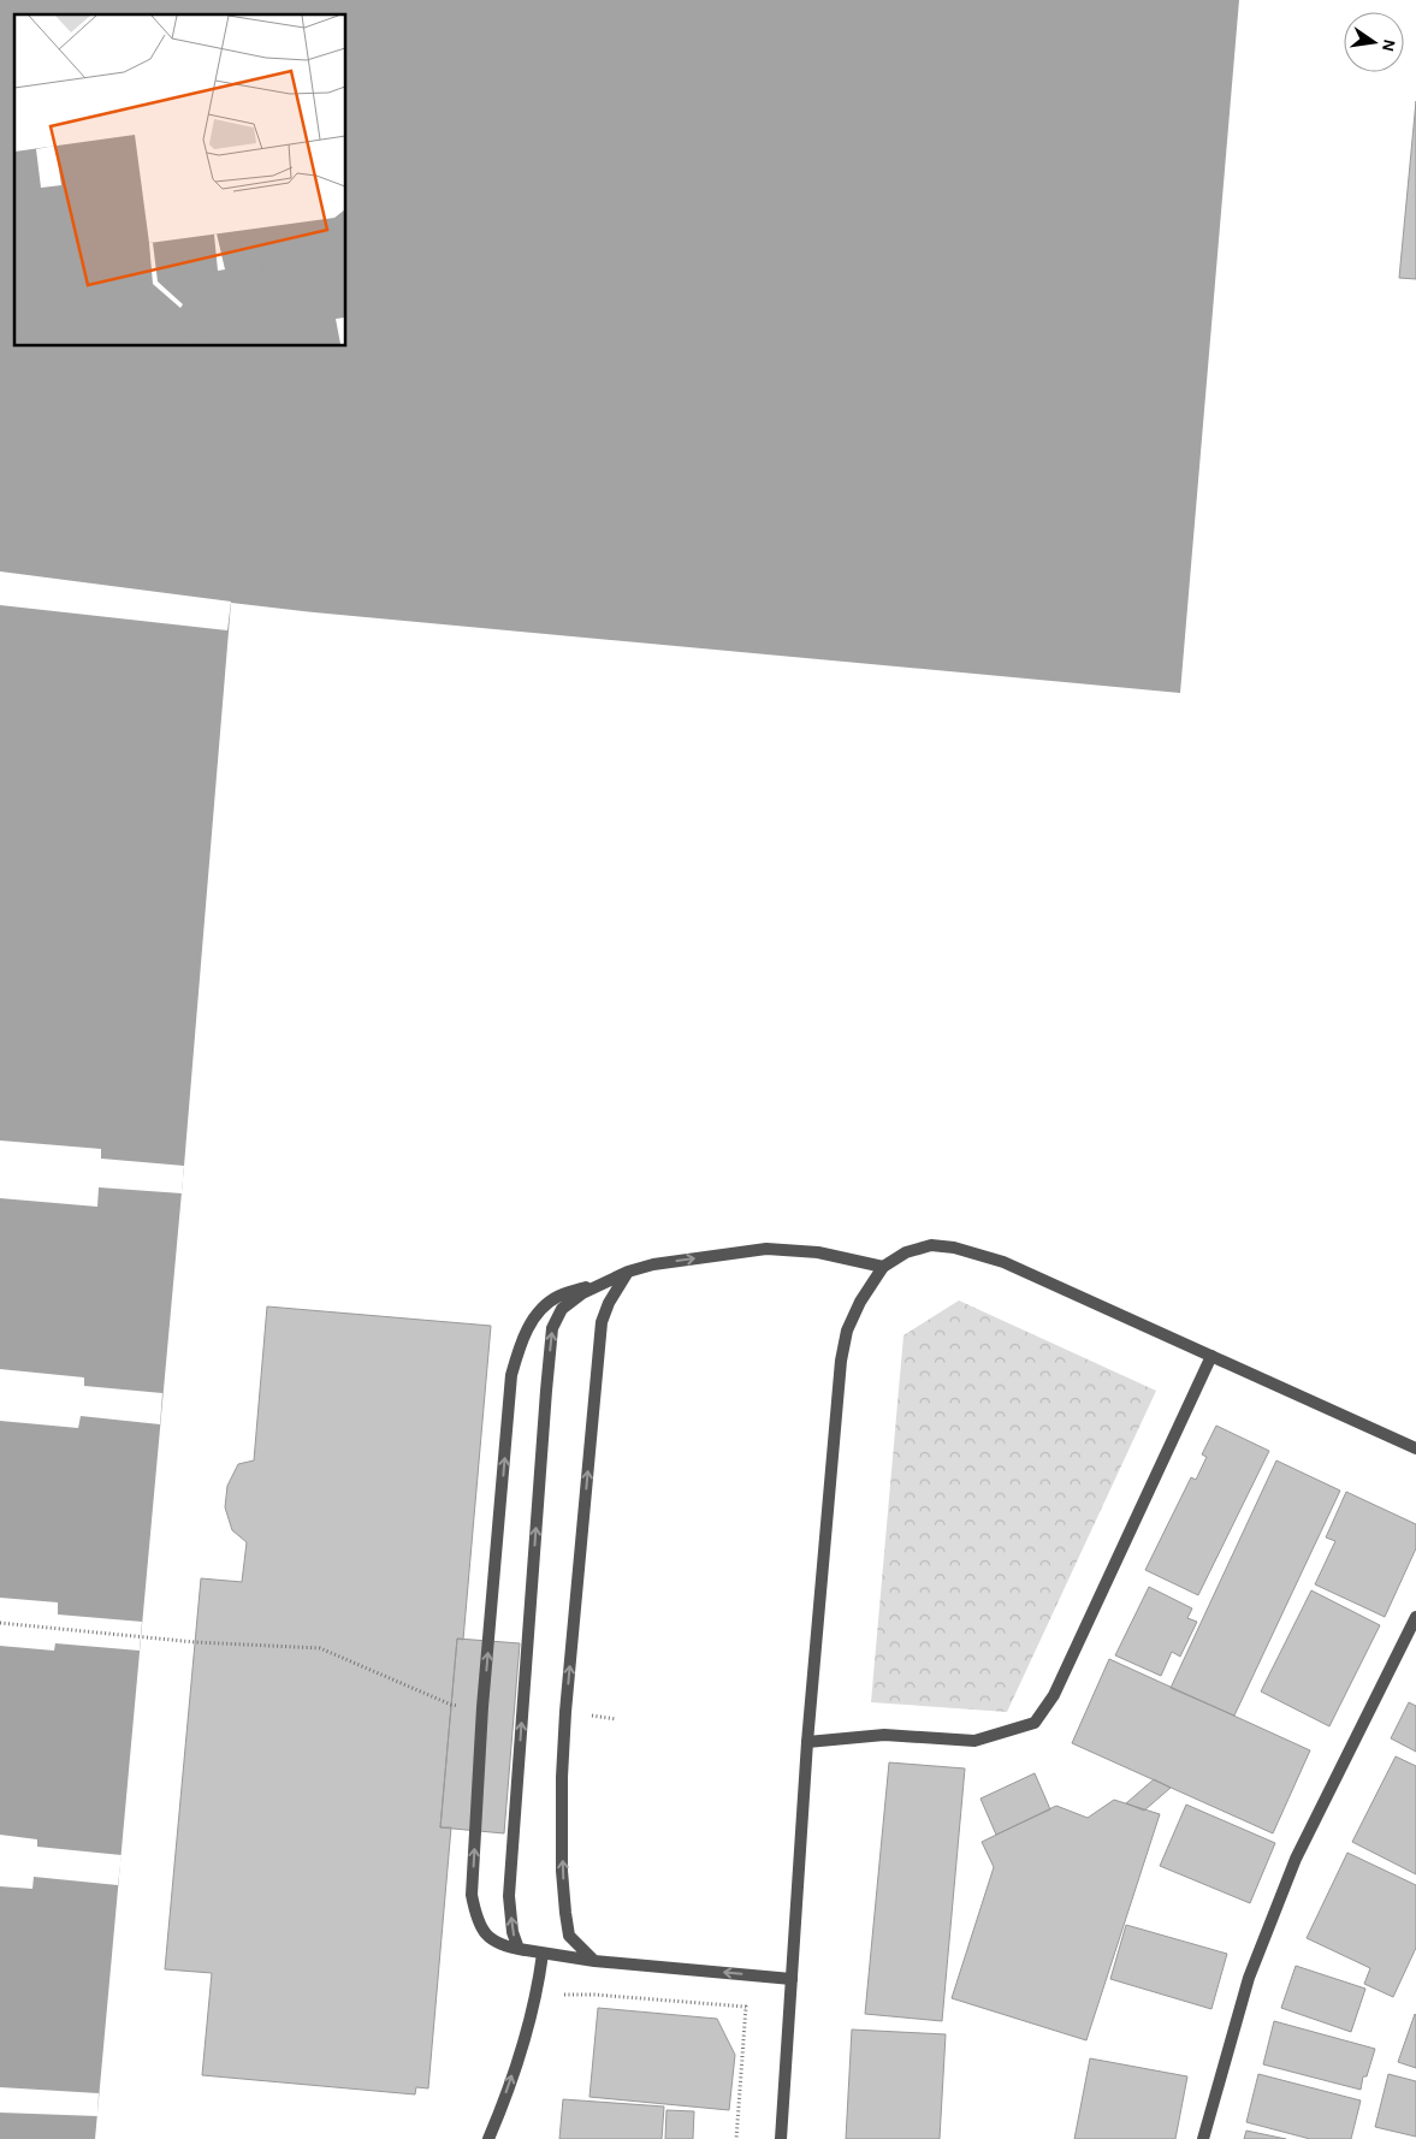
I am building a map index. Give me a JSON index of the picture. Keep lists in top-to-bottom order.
{
  "north": "right"
}
